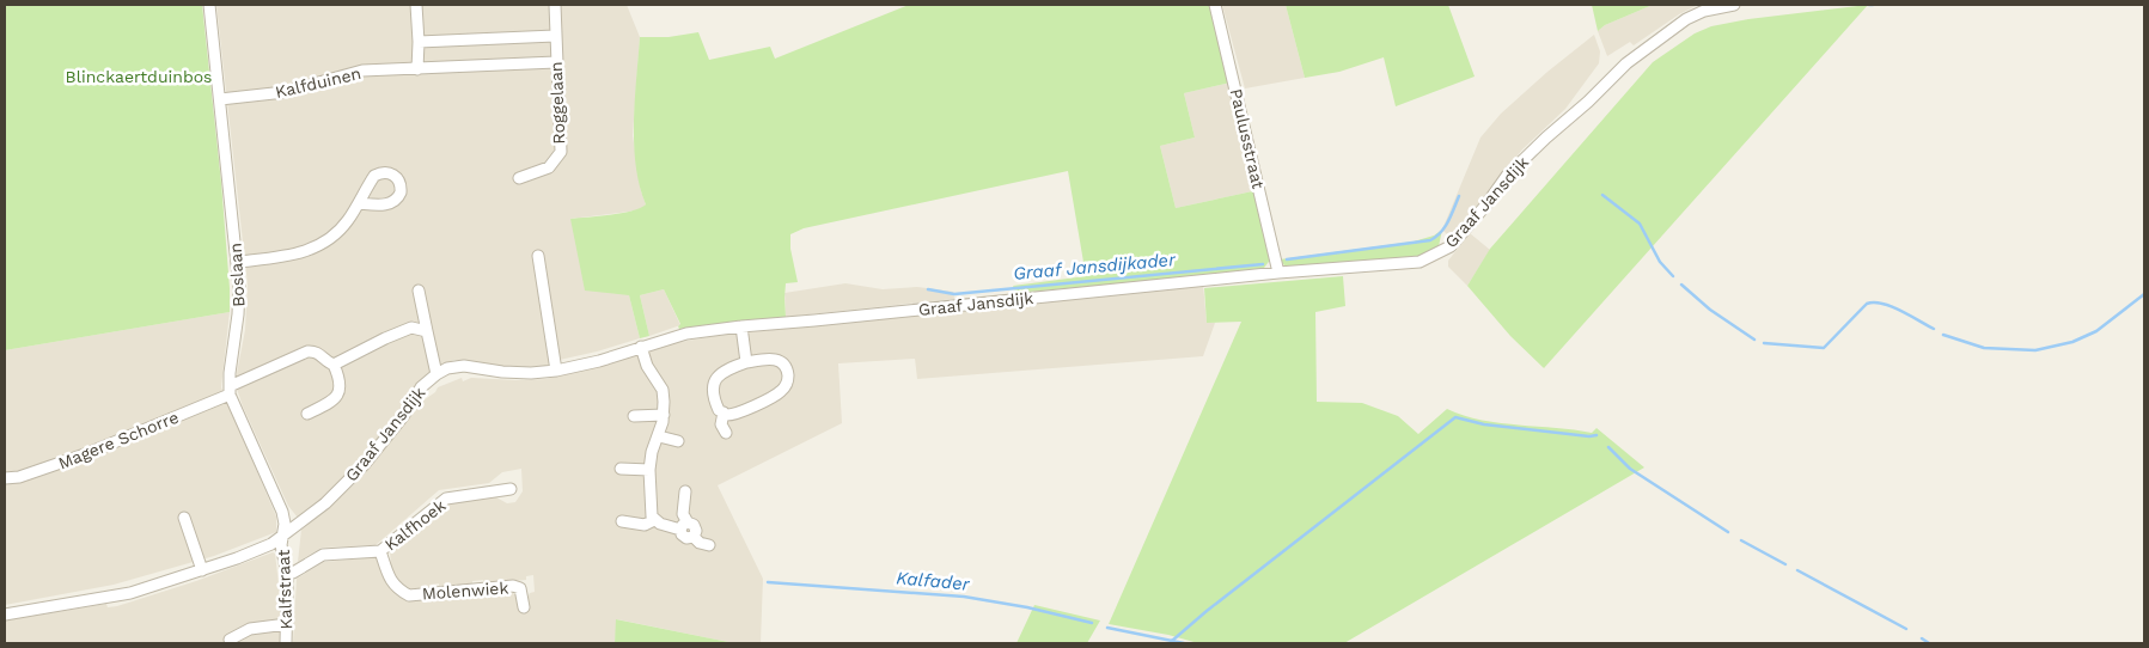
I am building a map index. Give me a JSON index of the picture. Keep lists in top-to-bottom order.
{
  "streets": {
    "street": [
      "Kalfduinen",
      "Roggelaan",
      "Paulusstraat",
      "Graaf Jansdijk",
      "Boslaan",
      "Magere Schorre",
      "Kalfhoek",
      "Kalfstraat",
      "Molenwiek"
    ]
  },
  "crossings": [
    ["Kalfduinen", "Roggelaan"],
    ["Kalfduinen", "Boslaan"],
    ["Paulusstraat", "Graaf Jansdijk"],
    ["Graaf Jansdijk", "Kalfstraat"],
    ["Boslaan", "Magere Schorre"],
    ["Kalfhoek", "Kalfstraat"],
    ["Kalfhoek", "Molenwiek"]
  ],
  "water": ["Graaf Jansdijkader", "Kalfader"],
  "parks": ["Blinckaertduinbos"]
}
